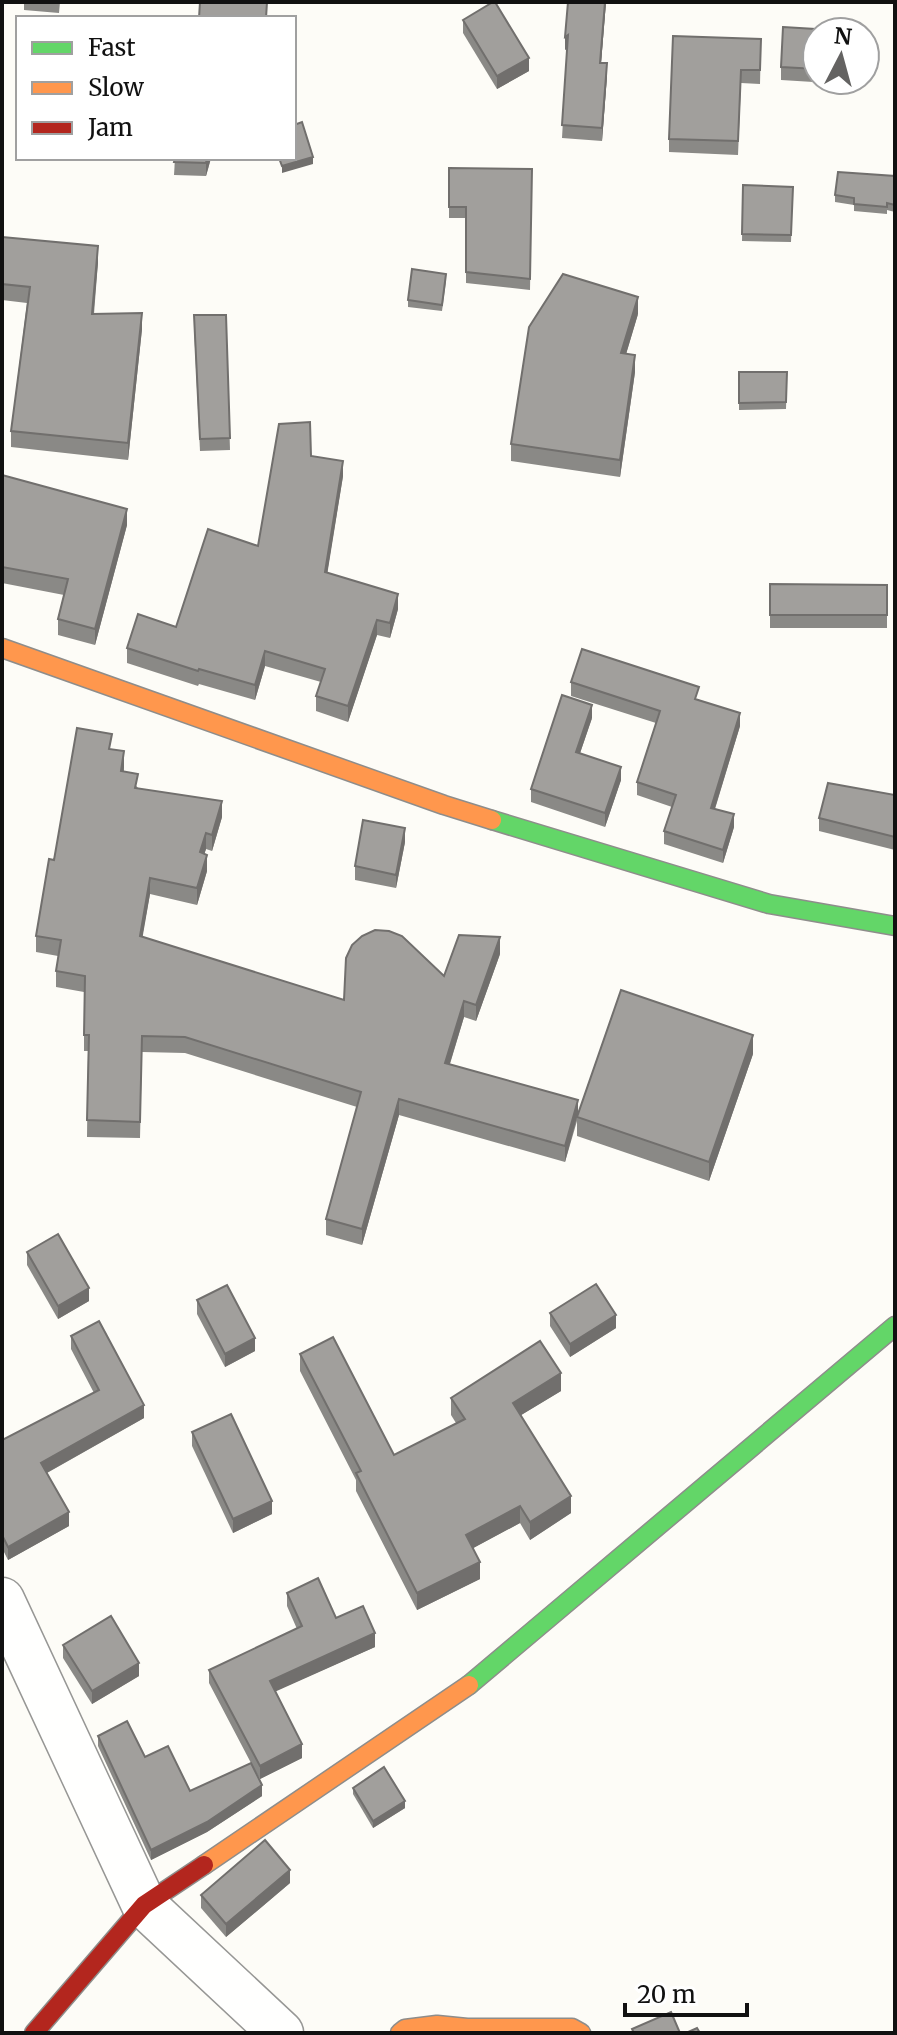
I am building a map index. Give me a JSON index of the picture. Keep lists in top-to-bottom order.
{
  "legend": ["Fast", "Slow", "Jam"],
  "scale_bar": "20 m",
  "north": "top"
}
